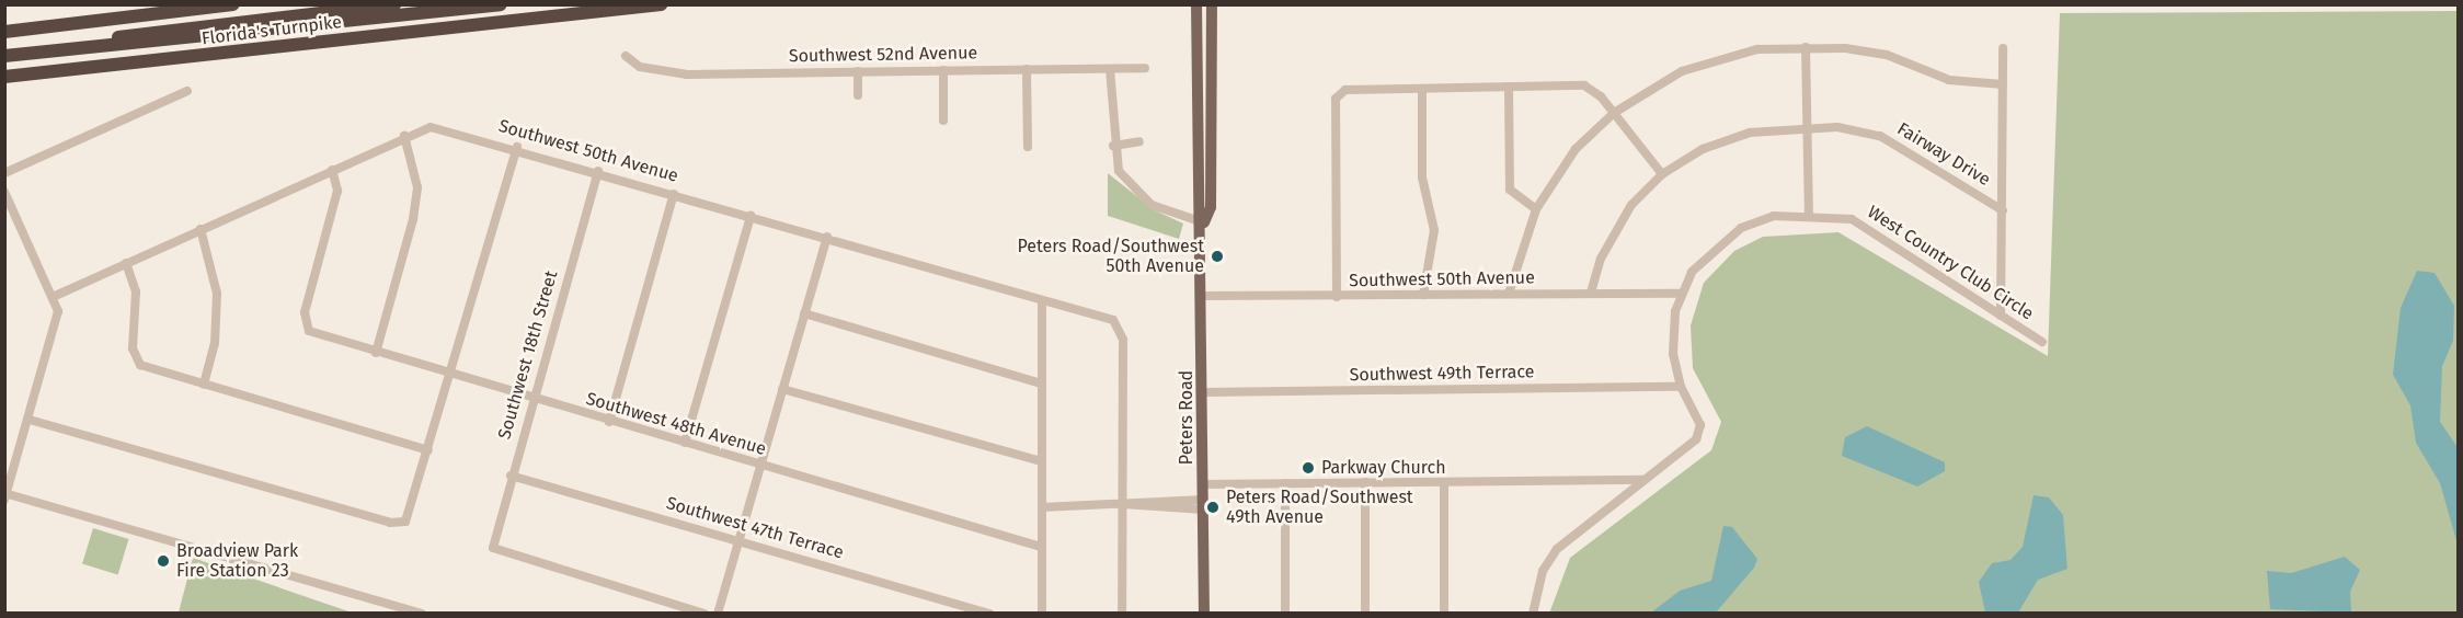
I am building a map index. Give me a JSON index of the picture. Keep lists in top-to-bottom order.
{
  "streets": {
    "highway": ["Florida's Turnpike"],
    "main road": ["Peters Road"],
    "street": [
      "Southwest 52nd Avenue",
      "Southwest 50th Avenue",
      "Fairway Drive",
      "West Country Club Circle",
      "Southwest 18th Street",
      "Southwest 49th Terrace",
      "Southwest 48th Avenue",
      "Southwest 47th Terrace"
    ]
  },
  "crossings": [
    ["Southwest 50th Avenue", "Fairway Drive"],
    ["Southwest 50th Avenue", "West Country Club Circle"],
    ["Southwest 50th Avenue", "Southwest 18th Street"],
    ["Southwest 50th Avenue", "Peters Road"],
    ["Southwest 50th Avenue", "Southwest 48th Avenue"],
    ["West Country Club Circle", "Southwest 49th Terrace"],
    ["Southwest 18th Street", "Southwest 48th Avenue"],
    ["Southwest 18th Street", "Southwest 47th Terrace"],
    ["Southwest 49th Terrace", "Peters Road"]
  ],
  "places": [
    "Peters Road/Southwest 50th Avenue",
    "Parkway Church",
    "Peters Road/Southwest 49th Avenue",
    "Broadview Park Fire Station 23"
  ]
}
